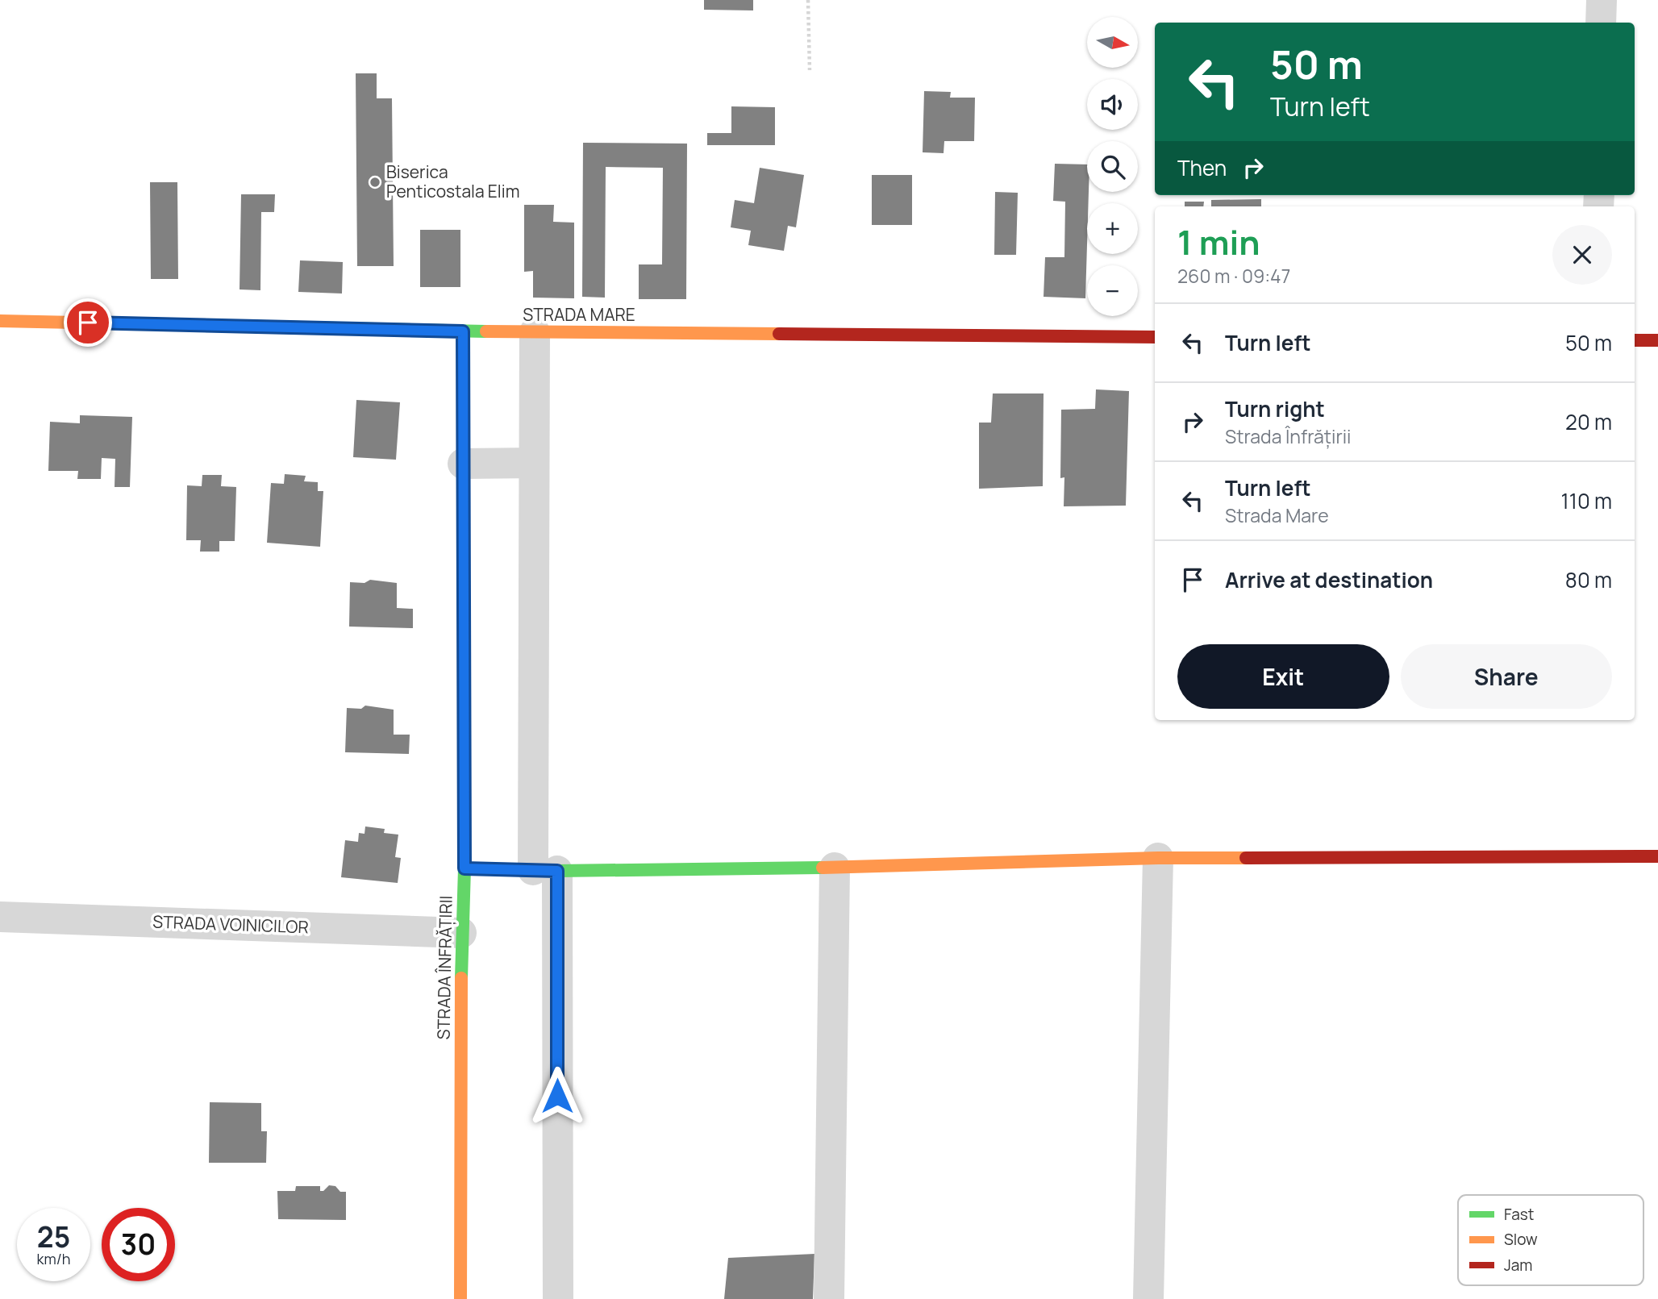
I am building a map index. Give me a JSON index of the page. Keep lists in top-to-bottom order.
{
  "streets": {
    "street": ["STRADA MARE", "STRADA VOINICILOR", "STRADA ÎNFRĂȚIRII"]
  },
  "crossings": [
    ["STRADA MARE", "STRADA ÎNFRĂȚIRII"],
    ["STRADA VOINICILOR", "STRADA ÎNFRĂȚIRII"]
  ],
  "places": ["Biserica Penticostala Elim"],
  "legend": ["Fast", "Slow", "Jam"],
  "north": "right",
  "page": {
    "map_buttons": ["+", "−"],
    "turn": ["50 m", "Turn left"],
    "then": "Then",
    "heading": ["1 min", "260 m · 09:47"],
    "list": [
      {
        "name": "Turn left",
        "value": "50 m"
      },
      {
        "name": "Turn right",
        "note": "Strada Înfrățirii",
        "value": "20 m"
      },
      {
        "name": "Turn left",
        "note": "Strada Mare",
        "value": "110 m"
      },
      {
        "name": "Arrive at destination",
        "value": "80 m"
      }
    ],
    "buttons": ["Exit", "Share"],
    "speed": "25 km/h",
    "limit": "30"
  }
}
